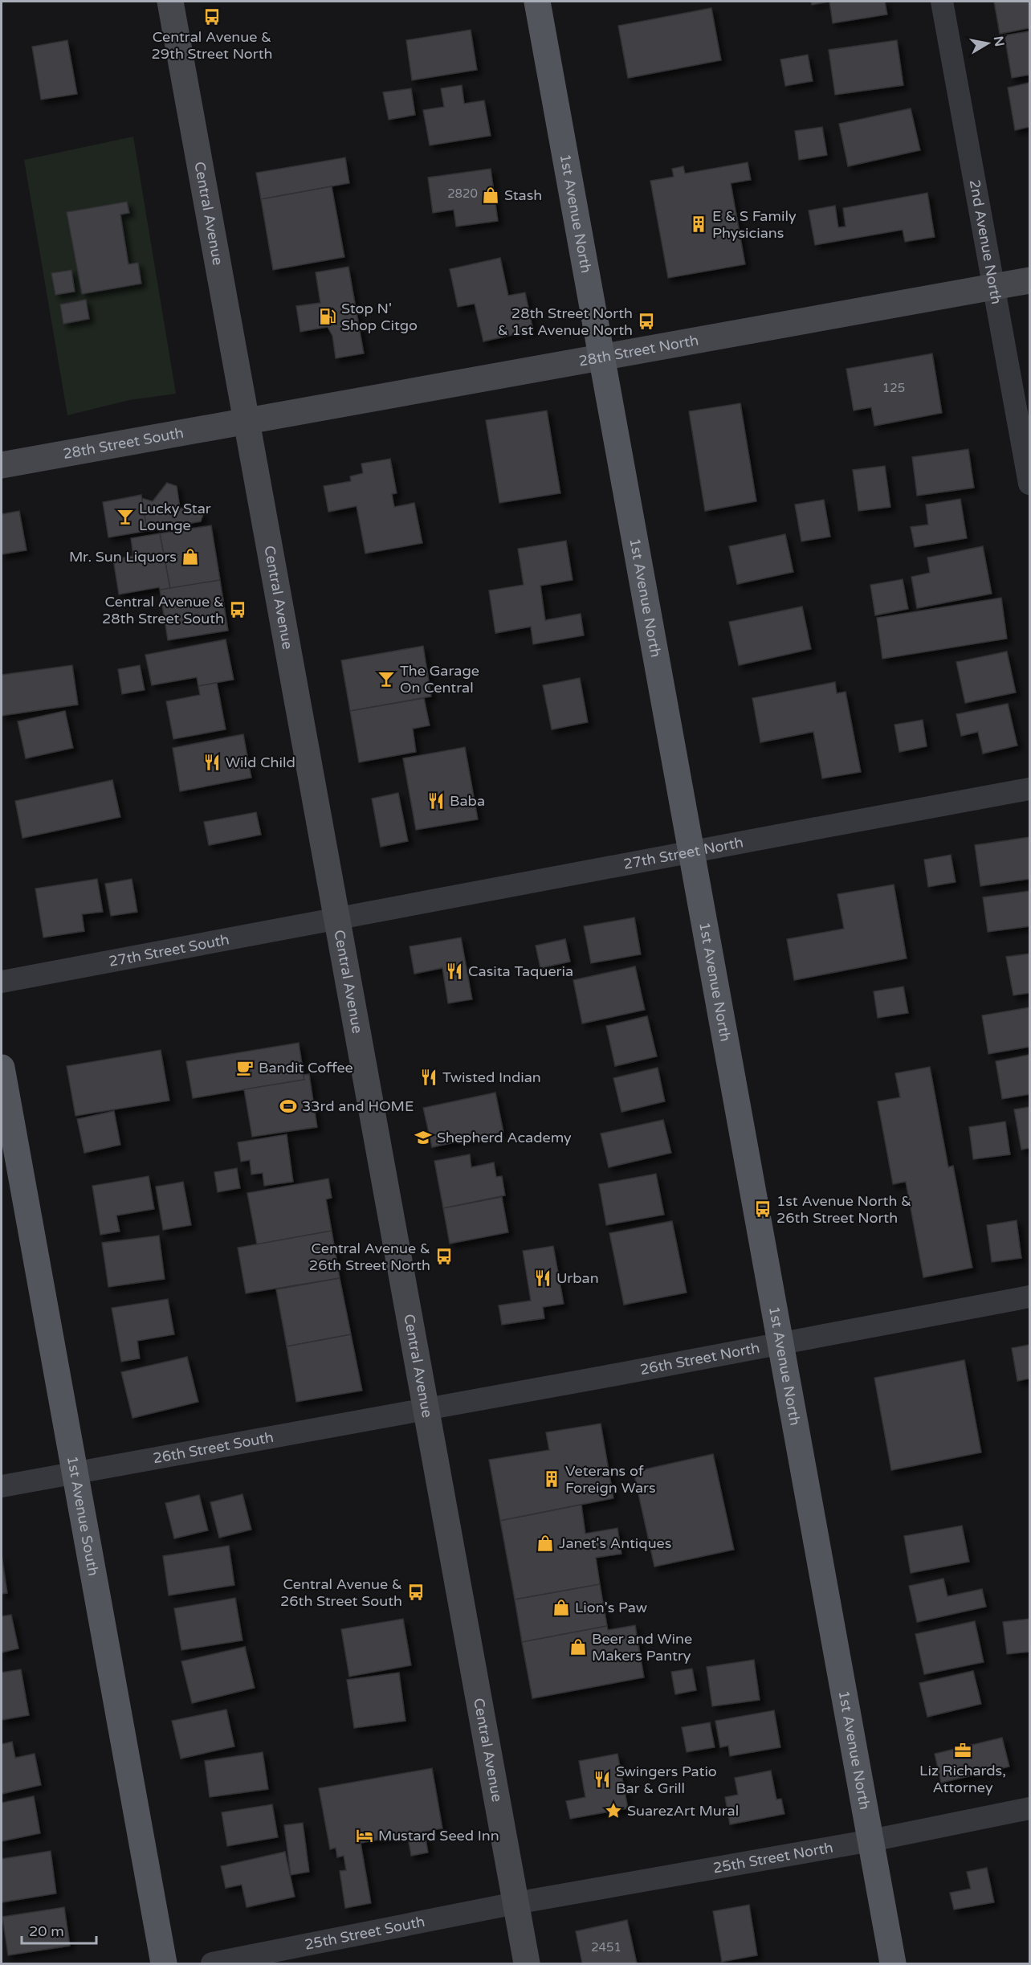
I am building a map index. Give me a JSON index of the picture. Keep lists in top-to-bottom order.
{
  "streets": {
    "main road": ["1st Avenue North", "1st Avenue South"],
    "street": [
      "Central Avenue",
      "2nd Avenue North",
      "28th Street North",
      "28th Street South",
      "27th Street North",
      "27th Street South",
      "26th Street North",
      "26th Street South",
      "25th Street North",
      "25th Street South"
    ]
  },
  "crossings": [
    ["Central Avenue", "28th Street North"],
    ["Central Avenue", "28th Street South"],
    ["Central Avenue", "27th Street North"],
    ["Central Avenue", "27th Street South"],
    ["Central Avenue", "26th Street North"],
    ["Central Avenue", "26th Street South"],
    ["Central Avenue", "25th Street North"],
    ["Central Avenue", "25th Street South"],
    ["1st Avenue North", "28th Street North"],
    ["1st Avenue North", "27th Street North"],
    ["1st Avenue North", "26th Street North"],
    ["1st Avenue North", "25th Street North"],
    ["2nd Avenue North", "28th Street North"],
    ["28th Street North", "28th Street South"],
    ["27th Street North", "27th Street South"],
    ["26th Street North", "26th Street South"],
    ["26th Street South", "1st Avenue South"],
    ["25th Street North", "25th Street South"]
  ],
  "places": {
    "bus stop": [
      "Central Avenue & 29th Street North",
      "28th Street North & 1st Avenue North",
      "Central Avenue & 28th Street South",
      "1st Avenue North & 26th Street North",
      "Central Avenue & 26th Street North",
      "Central Avenue & 26th Street South"
    ],
    "shop": [
      "Stash",
      "Mr. Sun Liquors",
      "Janet's Antiques",
      "Lion's Paw",
      "Beer and Wine Makers Pantry"
    ],
    "building": ["E & S Family Physicians", "Veterans of Foreign Wars"],
    "fuel station": ["Stop N' Shop Citgo"],
    "bar": ["Lucky Star Lounge", "The Garage On Central"],
    "restaurant": [
      "Wild Child",
      "Baba",
      "Casita Taqueria",
      "Twisted Indian",
      "Urban",
      "Swingers Patio Bar & Grill"
    ],
    "cafe": ["Bandit Coffee"],
    "sports": ["33rd and HOME"],
    "school or university": ["Shepherd Academy"],
    "office": ["Liz Richards, Attorney"],
    "place": ["SuarezArt Mural"],
    "hotel": ["Mustard Seed Inn"]
  },
  "house_numbers": ["2820", "125", "2451"],
  "scale_bar": "20 m",
  "north": "right"
}
